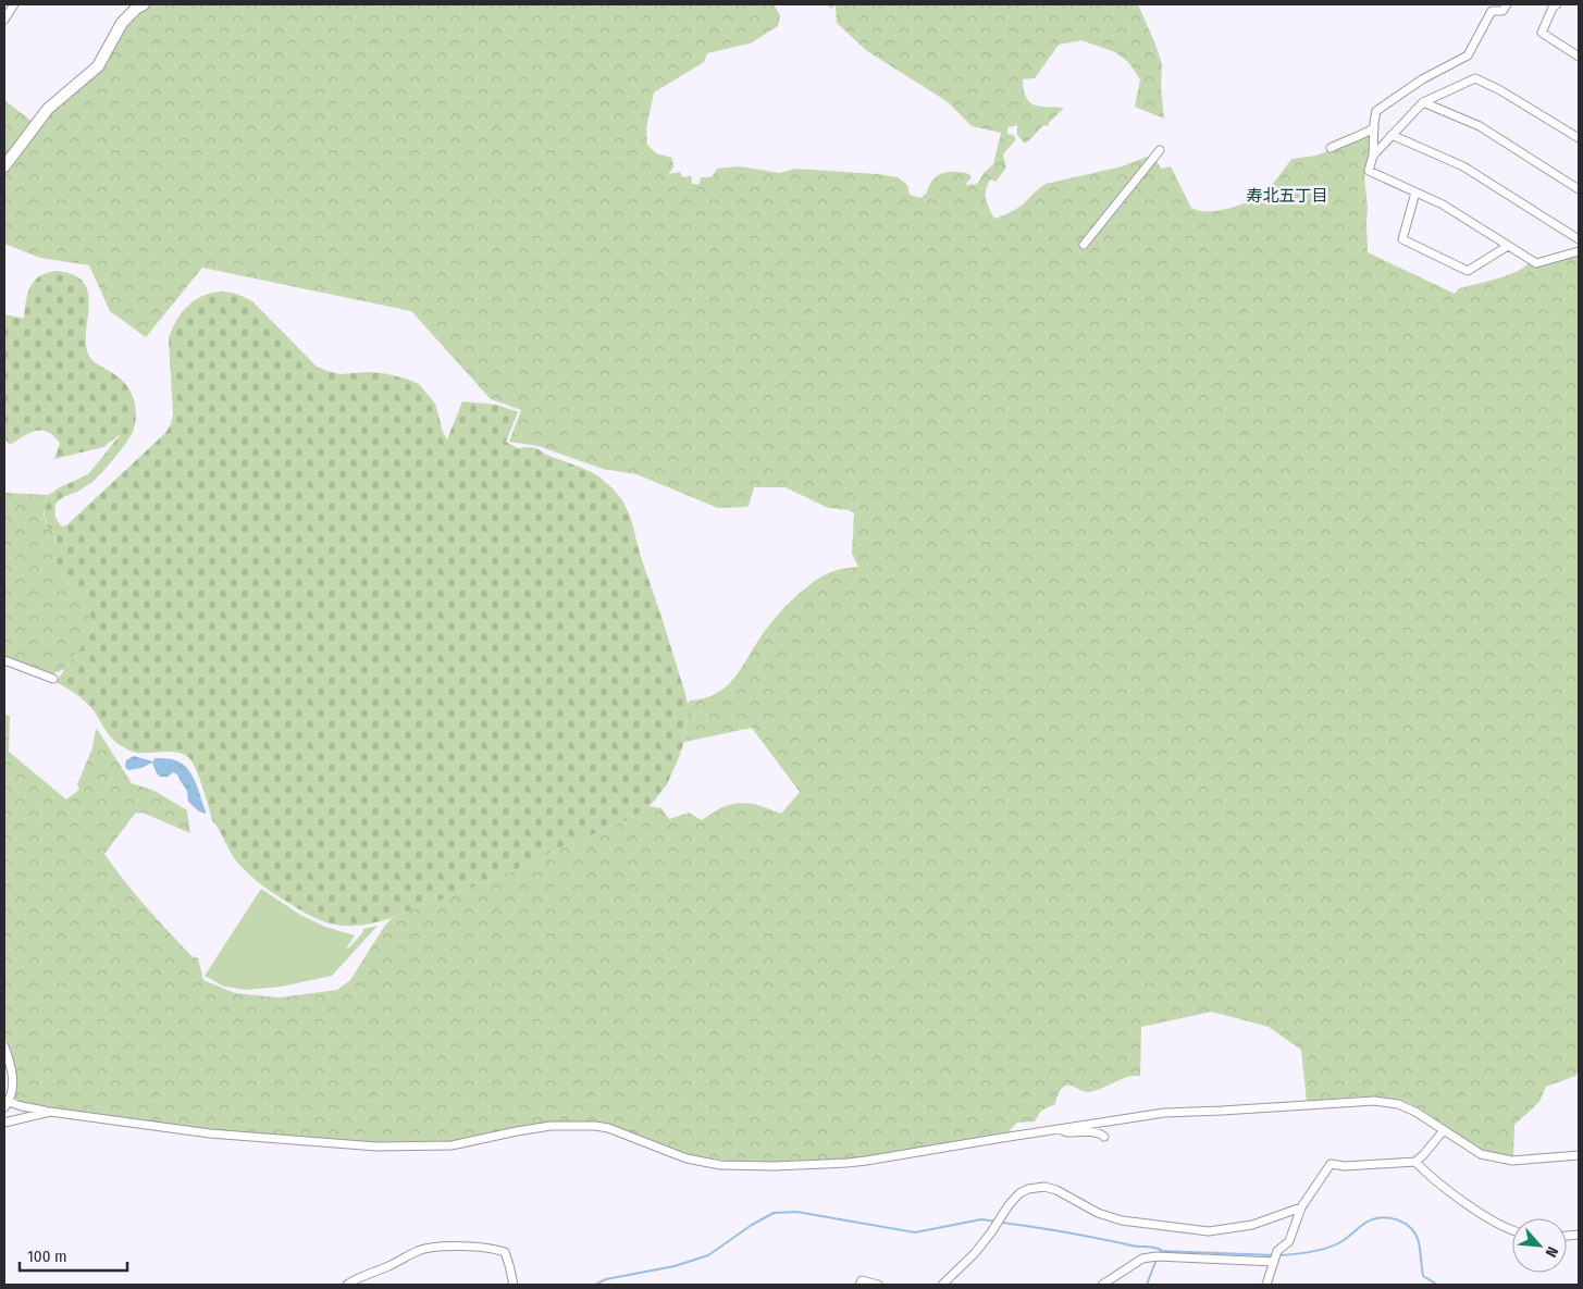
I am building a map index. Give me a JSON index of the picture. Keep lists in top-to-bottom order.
{
  "districts": ["寿北五丁目"],
  "scale_bar": "100 m",
  "north": "bottom right"
}
